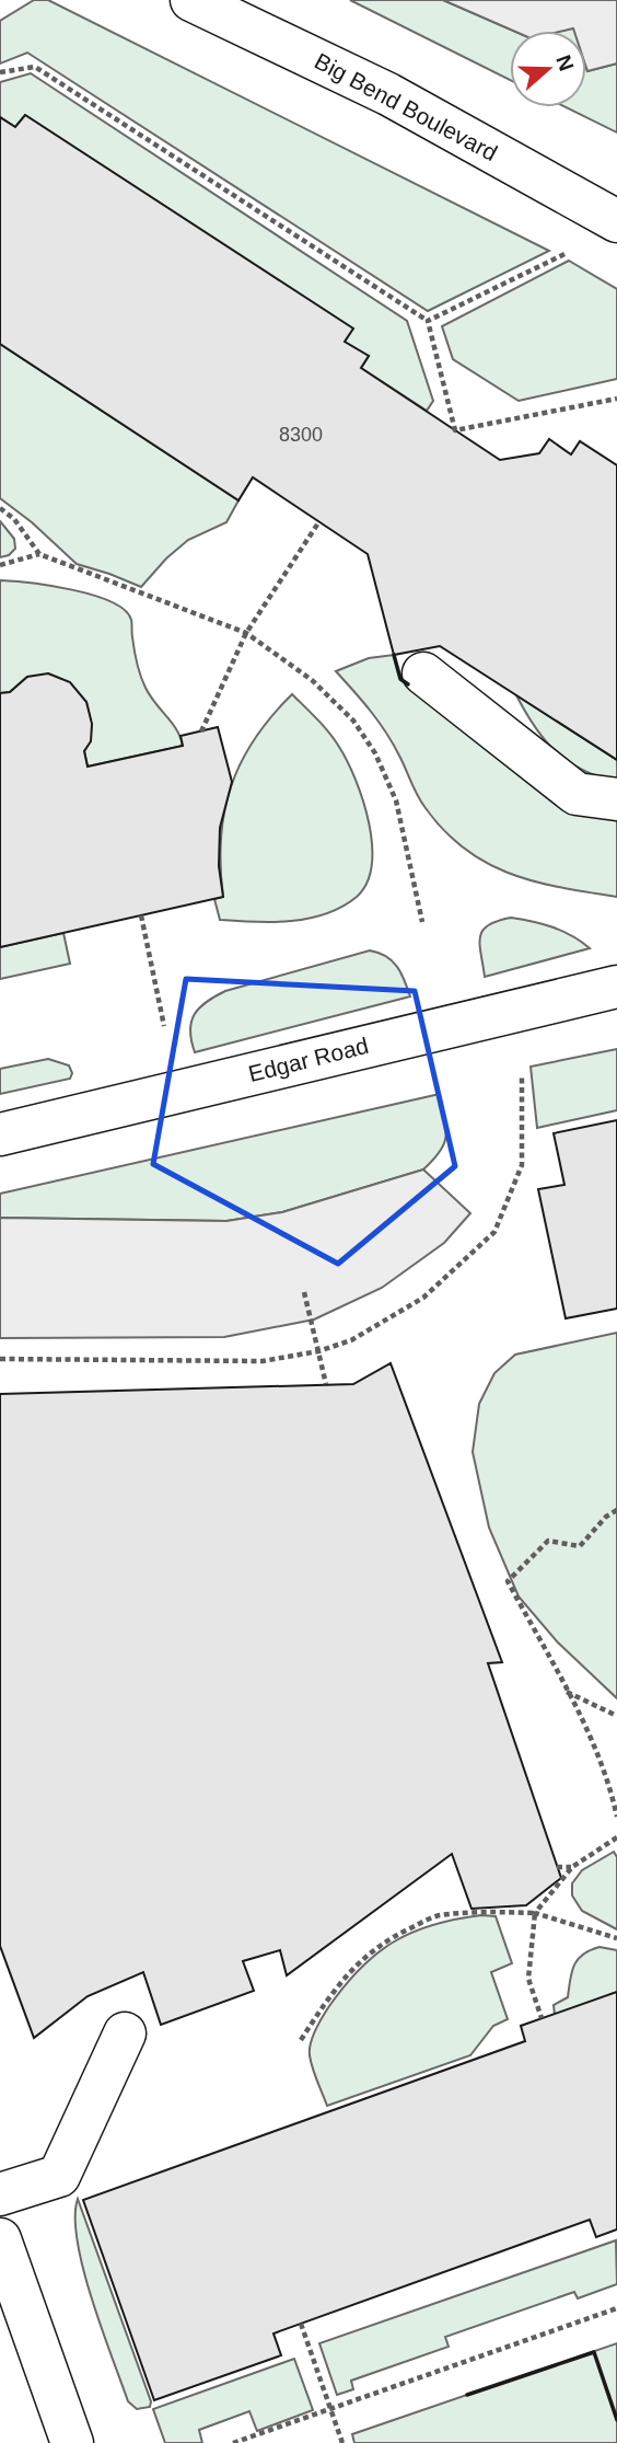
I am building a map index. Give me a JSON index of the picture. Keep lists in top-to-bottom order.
{
  "streets": {
    "street": ["Big Bend Boulevard", "Edgar Road"]
  },
  "house_numbers": ["8300"],
  "north": "right"
}
